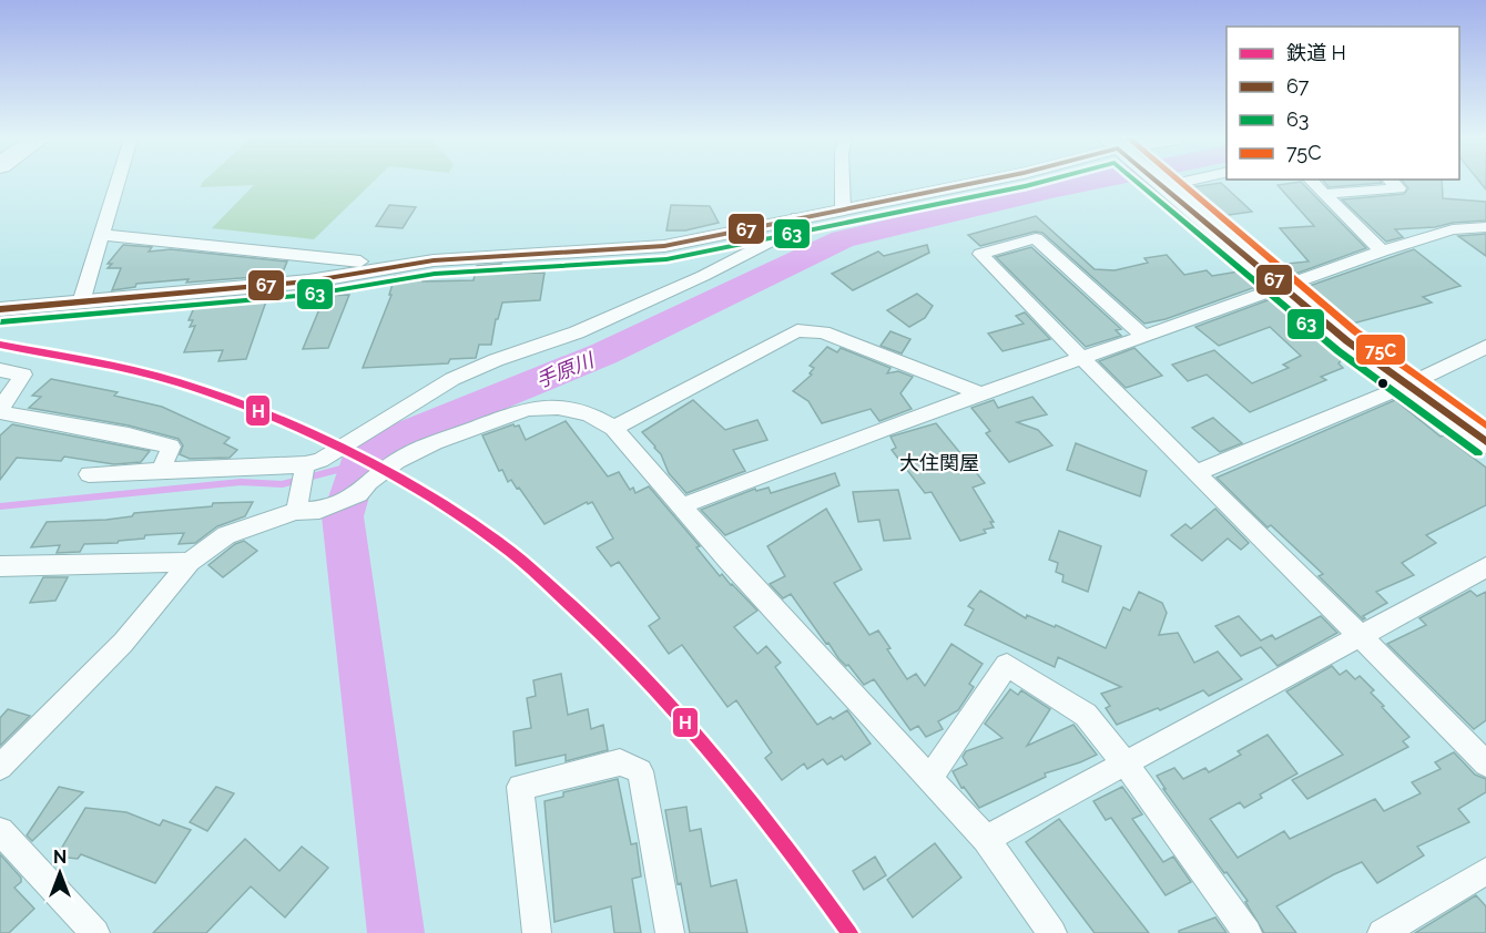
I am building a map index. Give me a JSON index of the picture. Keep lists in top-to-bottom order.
{
  "districts": ["大住関屋"],
  "water": ["手原川"],
  "lines": [
    "transit line 67",
    "transit line 63",
    "transit line 75C",
    "rail line H"
  ],
  "legend": [
    "鉄道 H",
    "67",
    "63",
    "75C"
  ],
  "north": "top"
}
